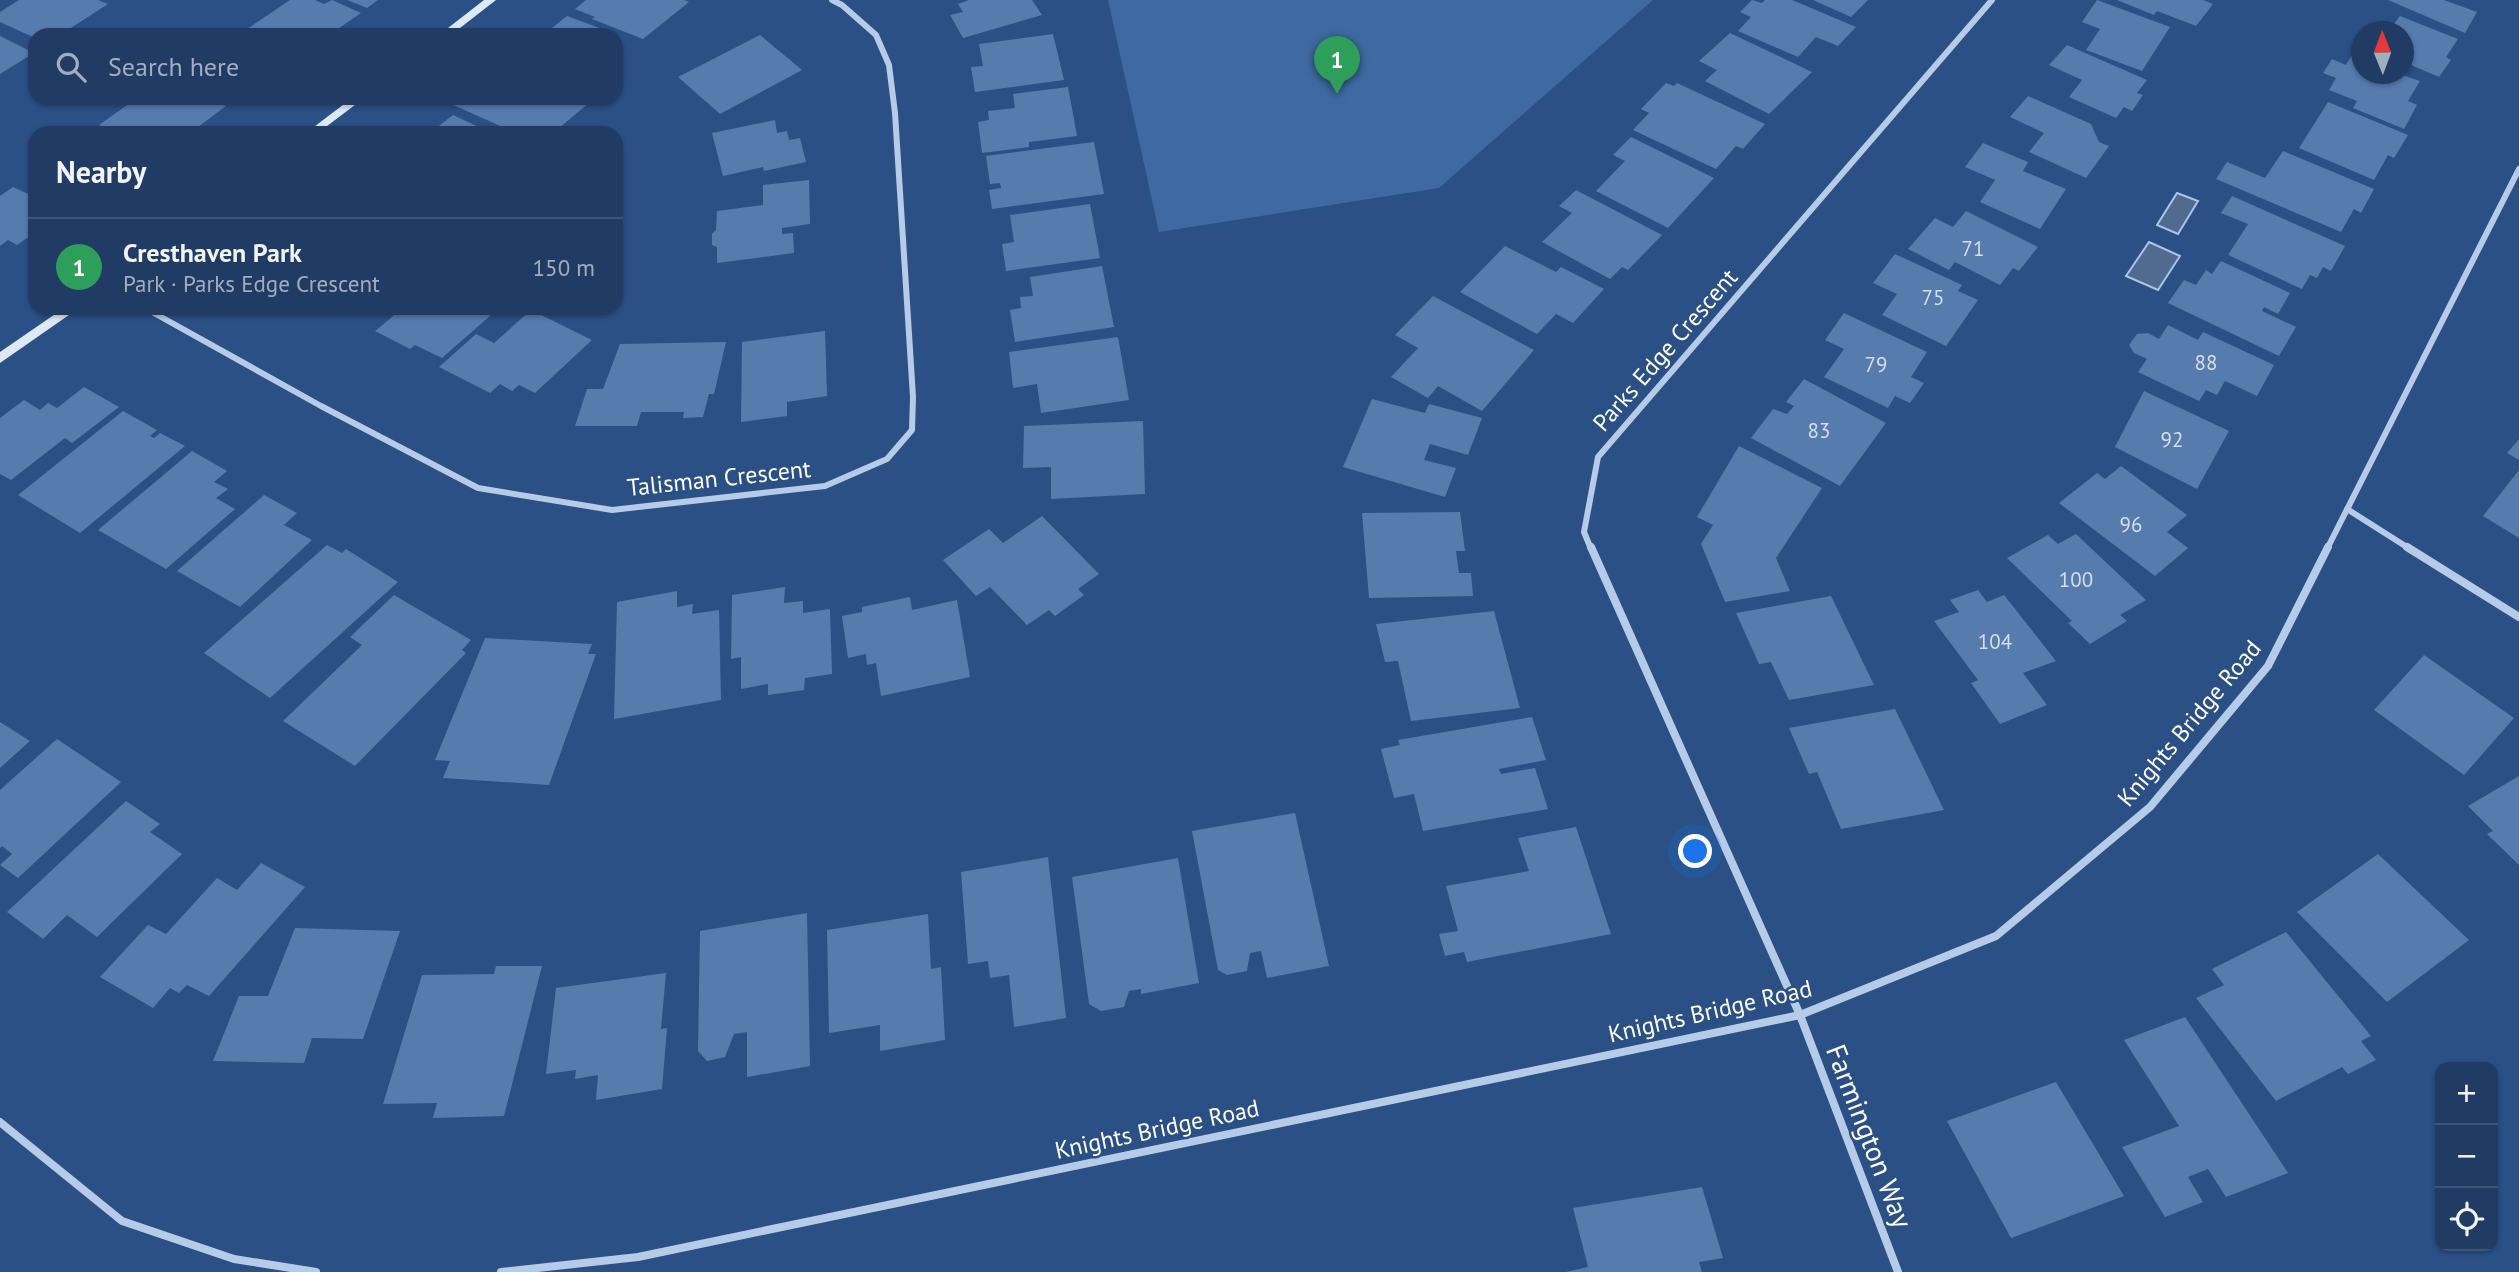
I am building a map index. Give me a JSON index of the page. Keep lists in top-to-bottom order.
{
  "streets": {
    "street": [
      "Parks Edge Crescent",
      "Talisman Crescent",
      "Knights Bridge Road",
      "Farmington Way"
    ]
  },
  "crossings": [
    ["Parks Edge Crescent", "Knights Bridge Road"],
    ["Parks Edge Crescent", "Farmington Way"],
    ["Knights Bridge Road", "Farmington Way"]
  ],
  "house_numbers": [
    "71",
    "75",
    "88",
    "79",
    "83",
    "92",
    "96",
    "100",
    "104"
  ],
  "north": "top",
  "page": {
    "search": "Search here",
    "pins": "1",
    "heading": "Nearby",
    "list": [
      {
        "mark": "1",
        "name": "Cresthaven Park",
        "note": "Park · Parks Edge Crescent",
        "value": "150 m"
      }
    ],
    "map_buttons": ["+", "−"]
  }
}
